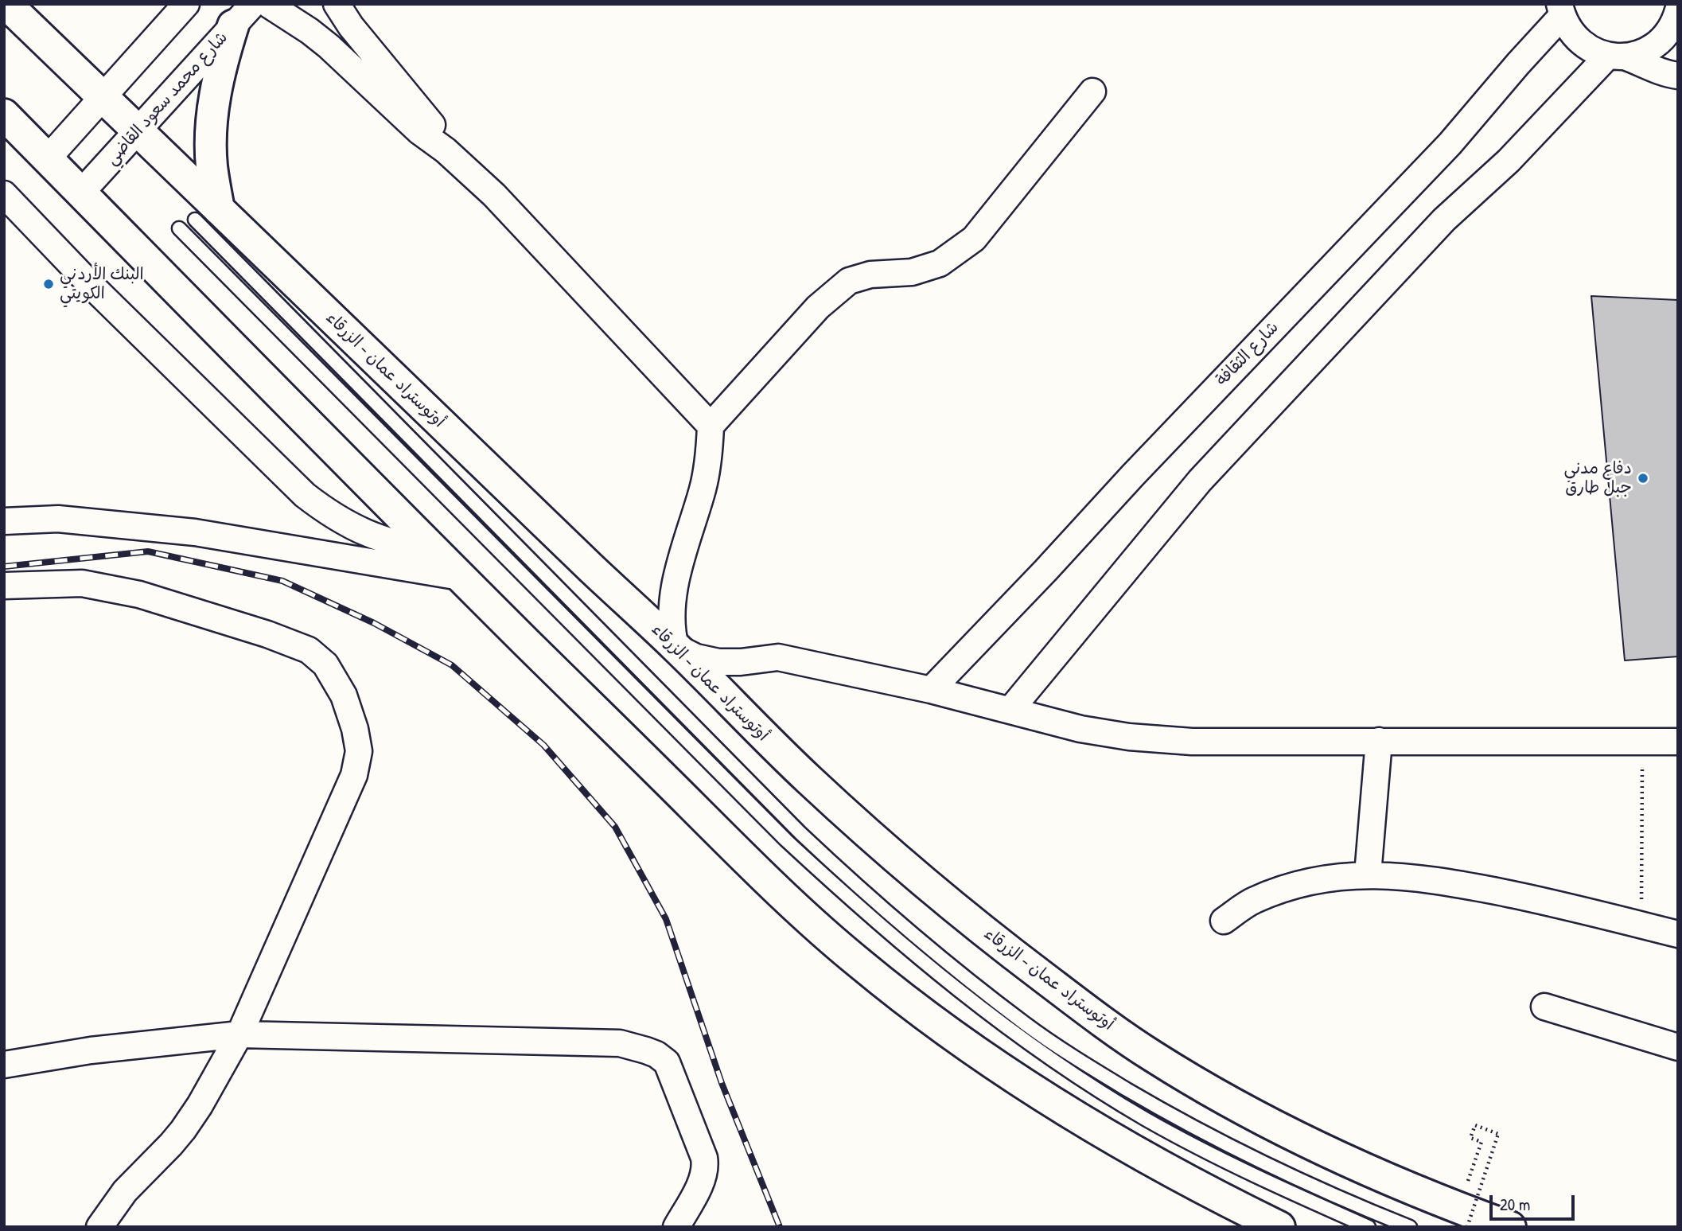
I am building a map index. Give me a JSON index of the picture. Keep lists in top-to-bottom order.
{
  "streets": {
    "highway": ["أوتوستراد عمان - الزرقاء"],
    "street": ["شارع محمد سعود القاضي", "شارع الثقافة"]
  },
  "crossings": [
    ["شارع محمد سعود القاضي", "أوتوستراد عمان - الزرقاء"]
  ],
  "places": ["البنك الأردني الكويتي", "دفاع مدني جبل طارق"],
  "scale_bar": "20 m"
}
